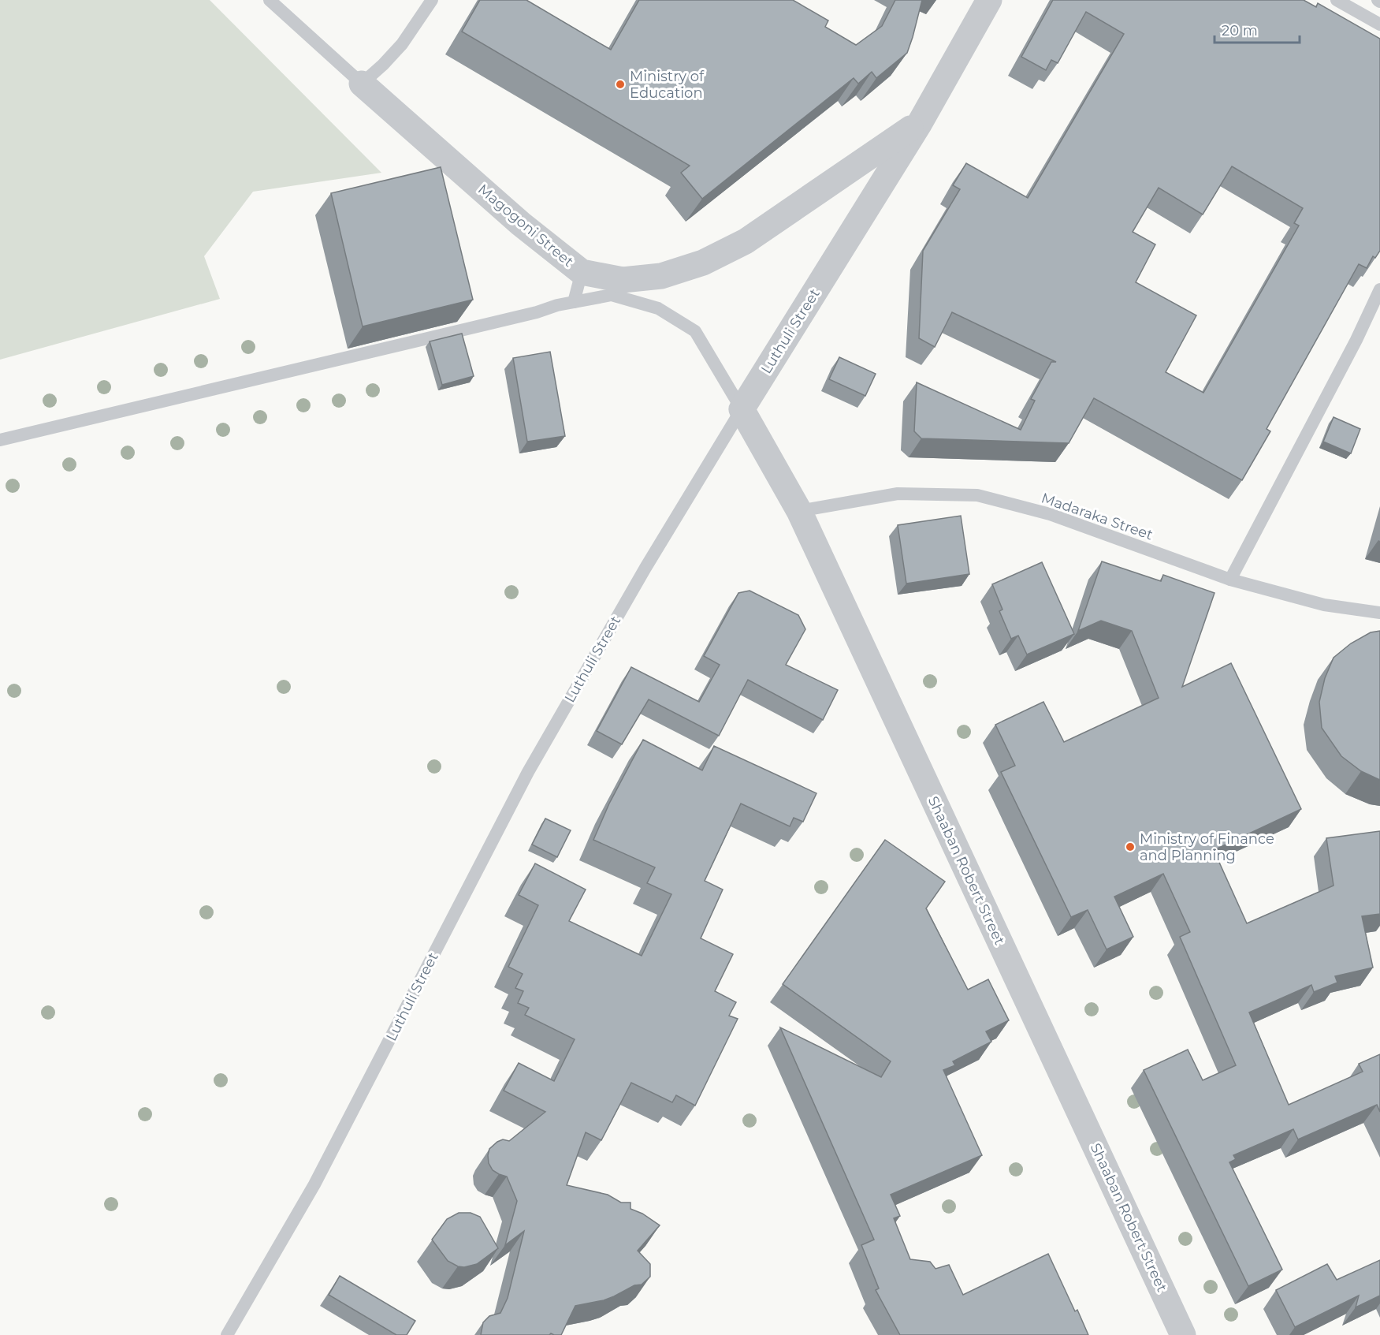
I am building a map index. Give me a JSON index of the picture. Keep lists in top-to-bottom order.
{
  "streets": {
    "street": ["Magogoni Street", "Luthuli Street", "Shaaban Robert Street"],
    "lane": ["Madaraka Street"]
  },
  "crossings": [
    ["Magogoni Street", "Luthuli Street"],
    ["Luthuli Street", "Shaaban Robert Street"],
    ["Madaraka Street", "Shaaban Robert Street"]
  ],
  "places": ["Ministry of Education", "Ministry of Finance and Planning"],
  "scale_bar": "20 m"
}
